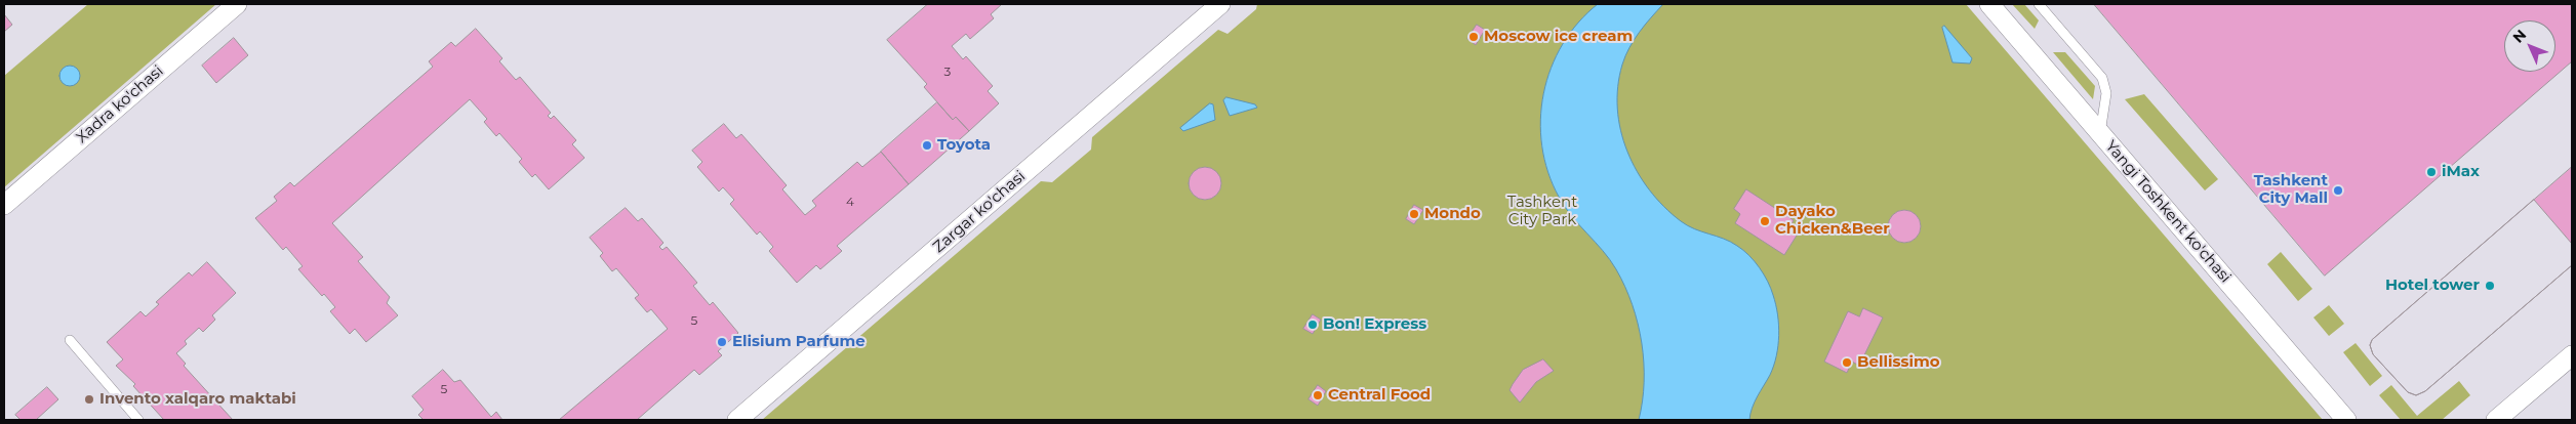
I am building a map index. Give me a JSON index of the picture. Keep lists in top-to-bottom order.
{
  "streets": {
    "street": ["Xadra ko'chasi", "Zargar ko'chasi", "Yangi Toshkent ko'chasi"]
  },
  "parks": ["Tashkent City Park"],
  "places": [
    "Moscow ice cream",
    "Toyota",
    "iMax",
    "Tashkent City Mall",
    "Mondo",
    "Dayako Chicken&Beer",
    "Hotel tower",
    "Bon! Express",
    "Elisium Parfume",
    "Bellissimo",
    "Central Food",
    "Invento xalqaro maktabi"
  ],
  "house_numbers": [
    "3",
    "4",
    "5",
    "5"
  ],
  "north": "top left"
}
